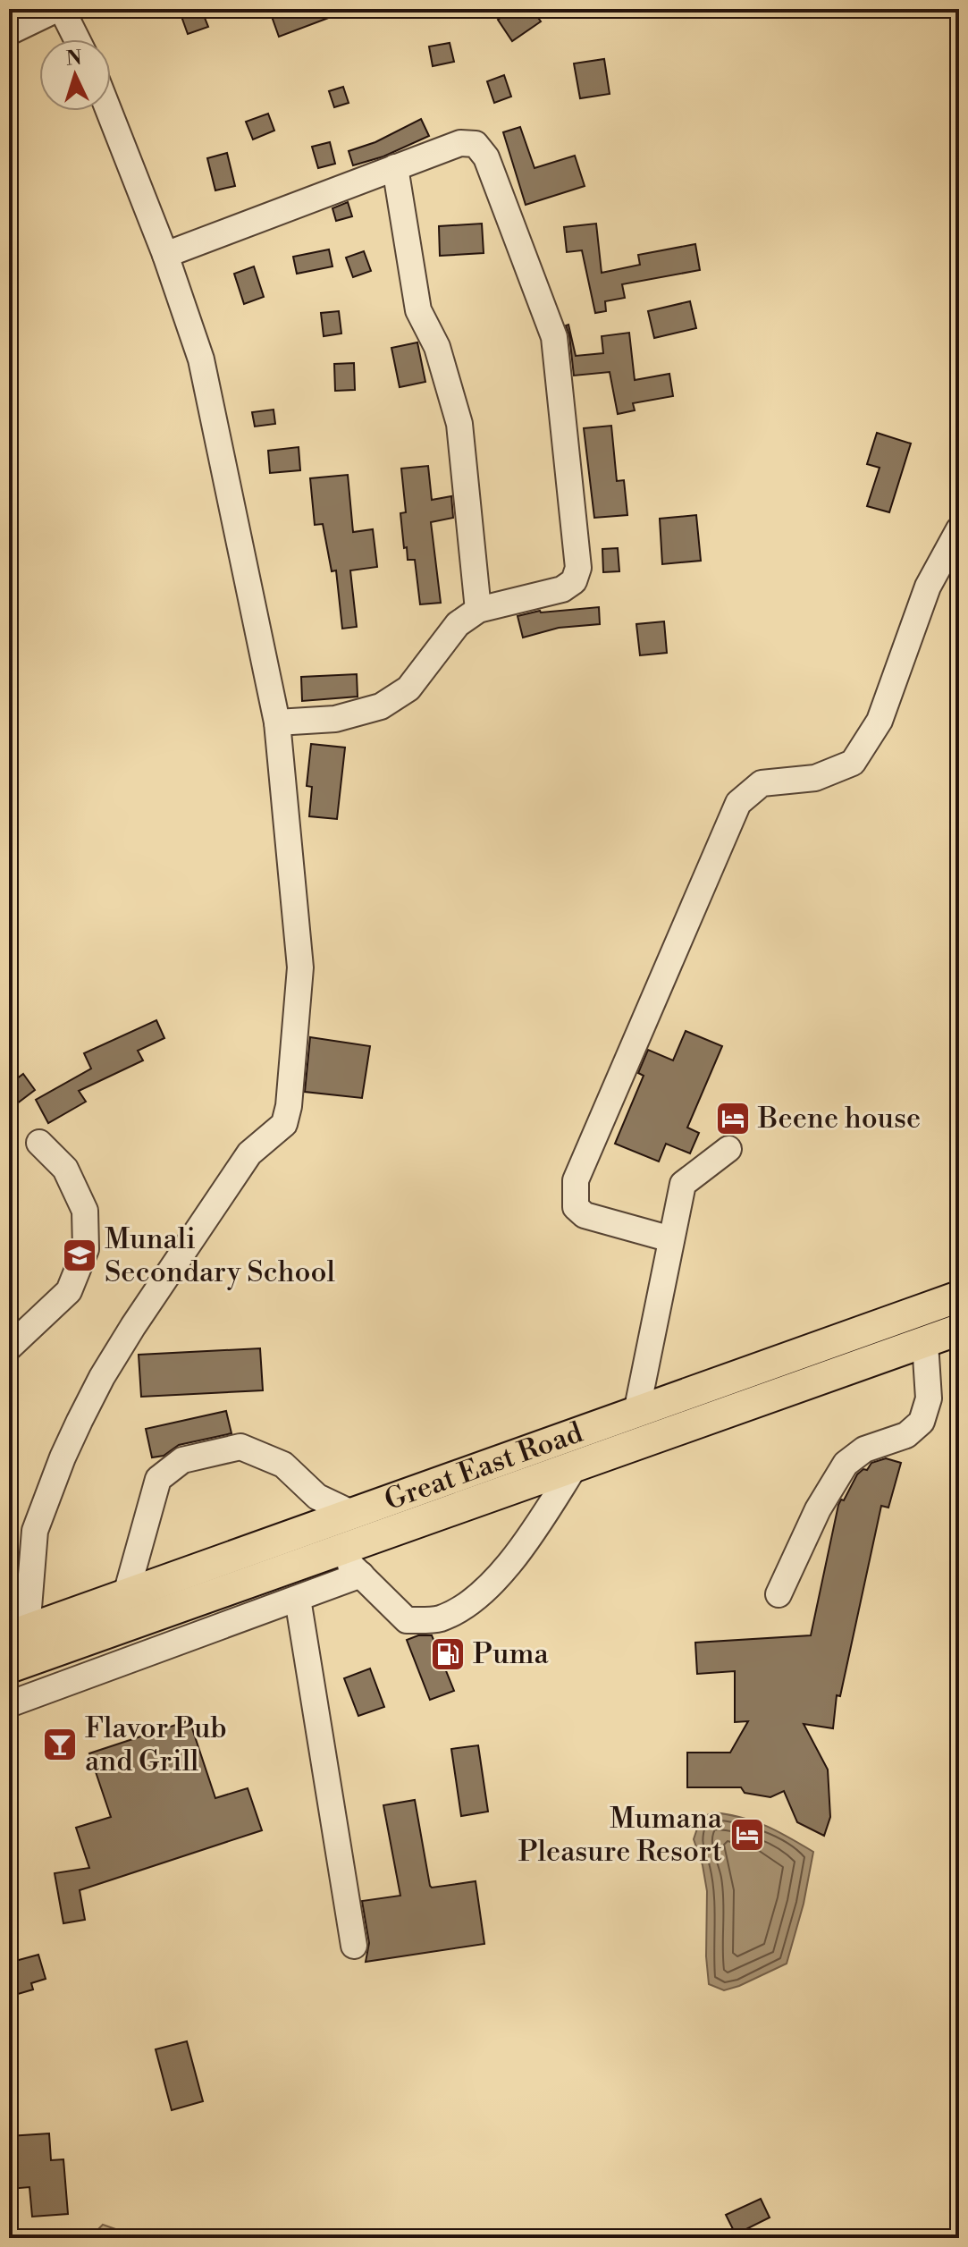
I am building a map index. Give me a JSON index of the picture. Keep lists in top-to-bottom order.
{
  "streets": {
    "main road": ["Great East Road"]
  },
  "places": {
    "hotel": ["Beene house", "Mumana Pleasure Resort"],
    "school or university": ["Munali Secondary School"],
    "fuel station": ["Puma"],
    "bar": ["Flavor Pub and Grill"]
  },
  "north": "top"
}
